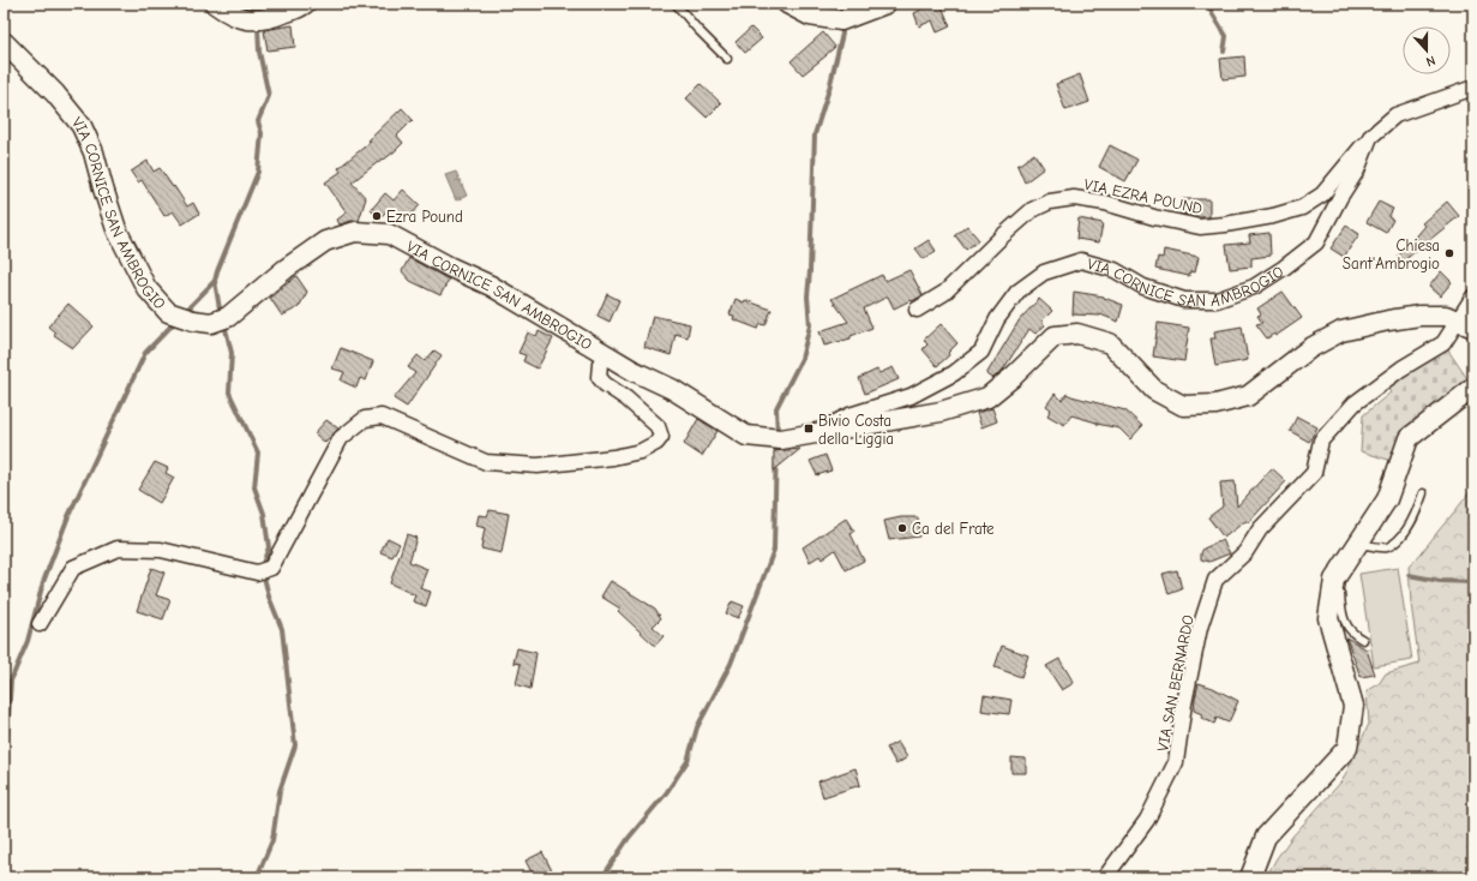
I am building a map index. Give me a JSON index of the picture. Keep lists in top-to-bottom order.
{
  "streets": {
    "street": ["VIA EZRA POUND", "VIA CORNICE SAN AMBROGIO", "VIA SAN BERNARDO"]
  },
  "crossings": [
    ["VIA EZRA POUND", "VIA CORNICE SAN AMBROGIO"],
    ["VIA CORNICE SAN AMBROGIO", "VIA SAN BERNARDO"]
  ],
  "places": {
    "other": ["Ezra Pound", "Chiesa Sant'Ambrogio", "Ca del Frate"],
    "transit": ["Bivio Costa della Liggia"]
  },
  "north": "bottom"
}
